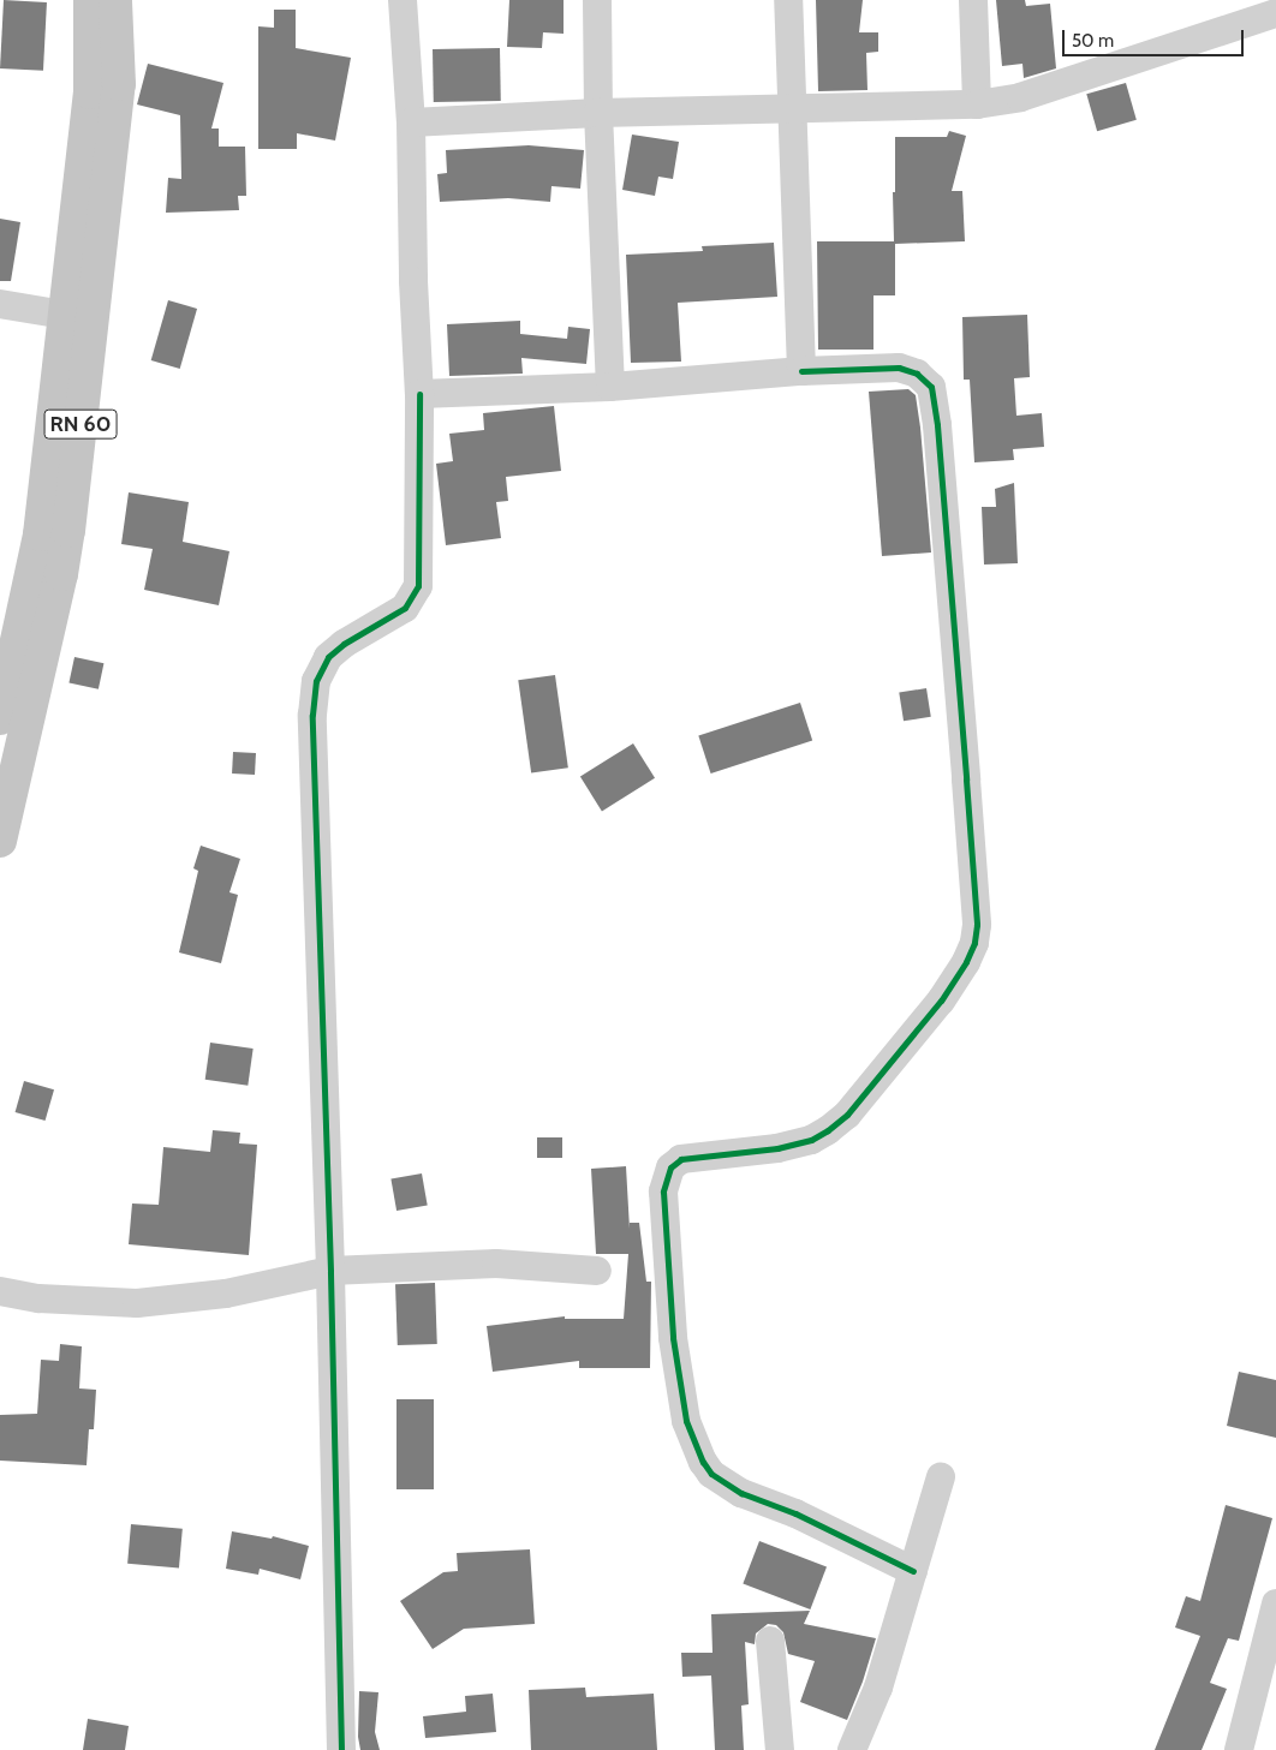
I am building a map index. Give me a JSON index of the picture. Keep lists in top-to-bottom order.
{
  "streets": {
    "main road": ["RN 60"]
  },
  "scale_bar": "50 m"
}
